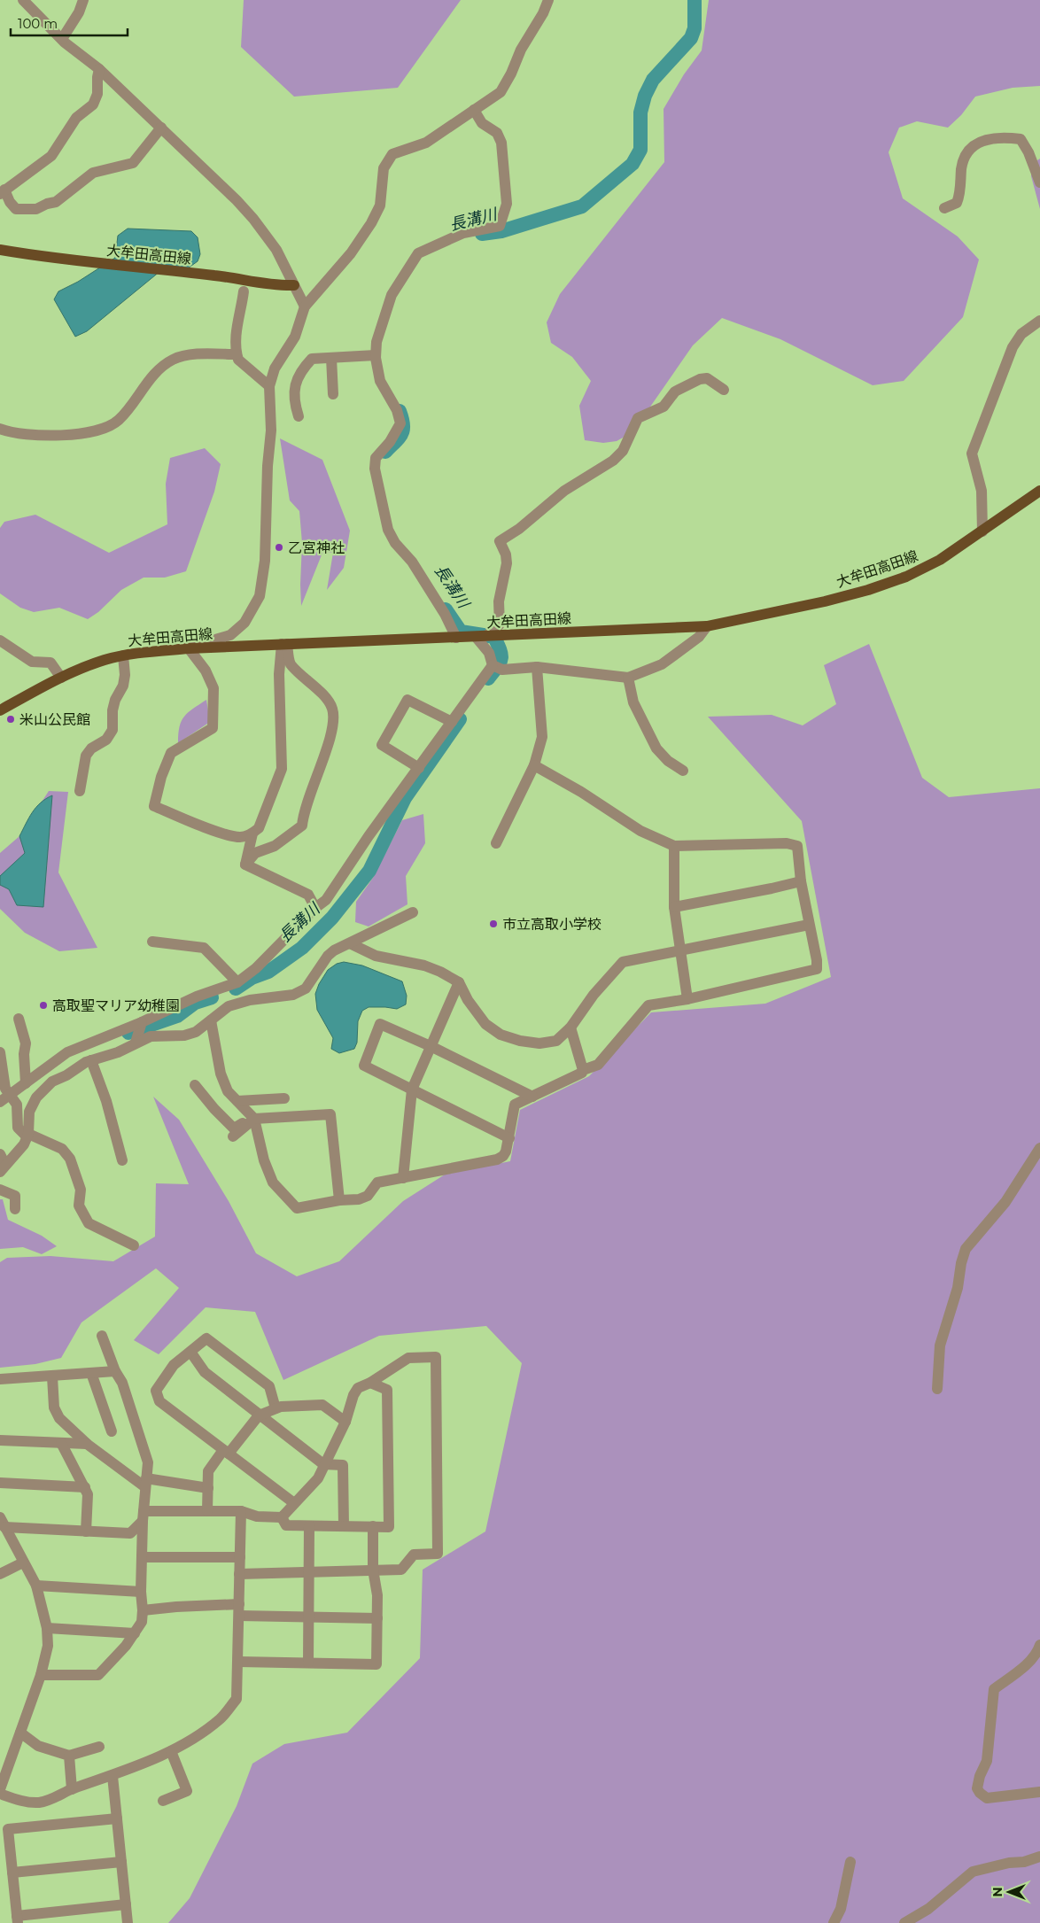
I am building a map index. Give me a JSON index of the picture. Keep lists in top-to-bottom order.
{
  "streets": {
    "main road": ["大牟田高田線"]
  },
  "water": ["長溝川"],
  "places": [
    "乙宮神社",
    "米山公民館",
    "市立高取小学校",
    "高取聖マリア幼稚園"
  ],
  "scale_bar": "100 m",
  "north": "left"
}
